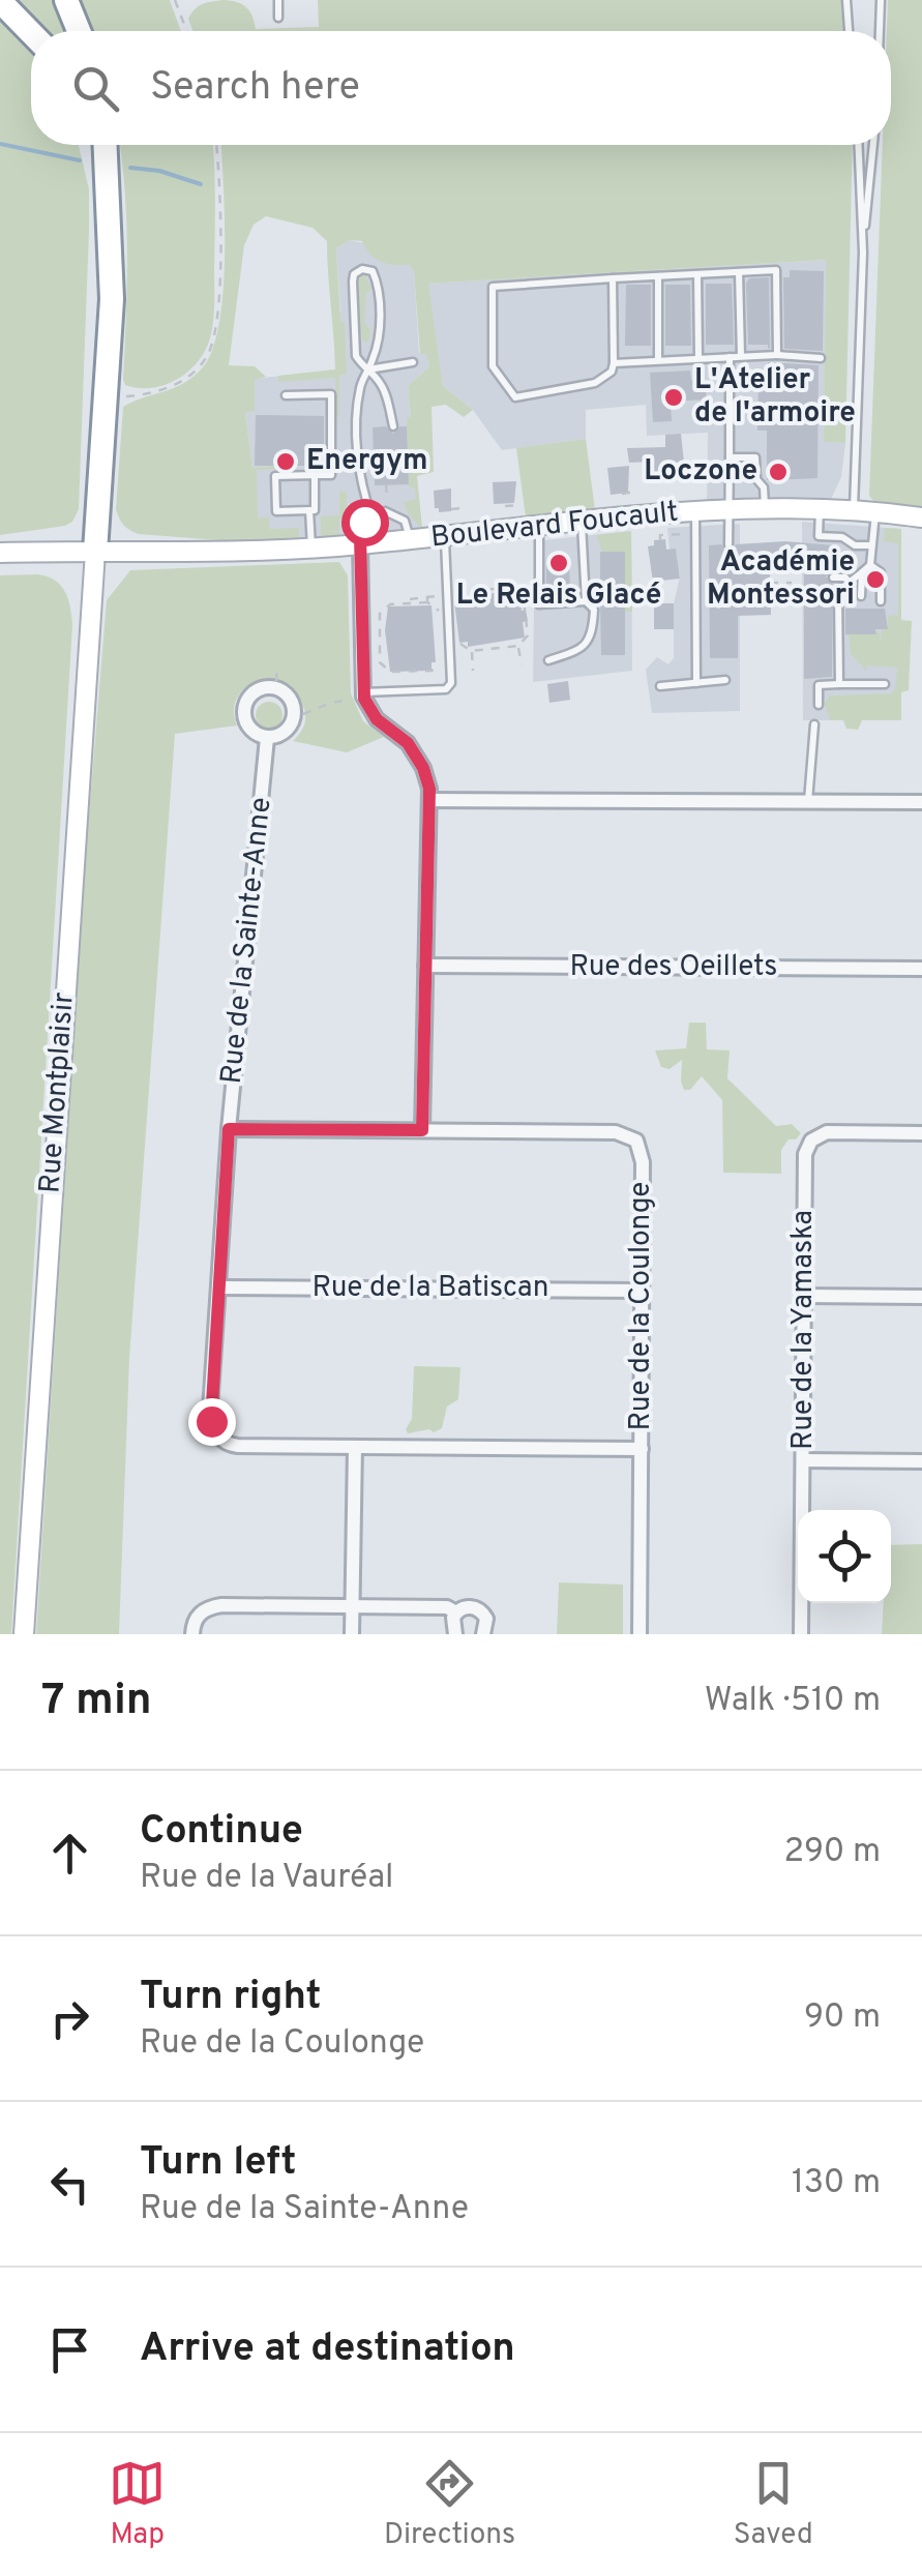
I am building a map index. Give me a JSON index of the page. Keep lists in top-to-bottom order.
{
  "streets": {
    "street": [
      "Boulevard Foucault",
      "Rue de la Sainte-Anne",
      "Rue des Oeillets",
      "Rue Montplaisir",
      "Rue de la Batiscan",
      "Rue de la Coulonge",
      "Rue de la Yamaska"
    ]
  },
  "crossings": [
    ["Boulevard Foucault", "Rue Montplaisir"],
    ["Rue de la Sainte-Anne", "Rue de la Batiscan"],
    ["Rue de la Sainte-Anne", "Rue de la Coulonge"],
    ["Rue de la Batiscan", "Rue de la Coulonge"]
  ],
  "places": [
    "L'Atelier de l'armoire",
    "Energym",
    "Loczone",
    "Le Relais Glacé",
    "Académie Montessori"
  ],
  "page": {
    "search": "Search here",
    "heading": ["7 min", "Walk · 510 m"],
    "list": [
      ["Continue", "Rue de la Vauréal", "290 m"],
      ["Turn right", "Rue de la Coulonge", "90 m"],
      ["Turn left", "Rue de la Sainte-Anne", "130 m"],
      "Arrive at destination"
    ],
    "nav": ["Map", "Directions", "Saved"]
  }
}
